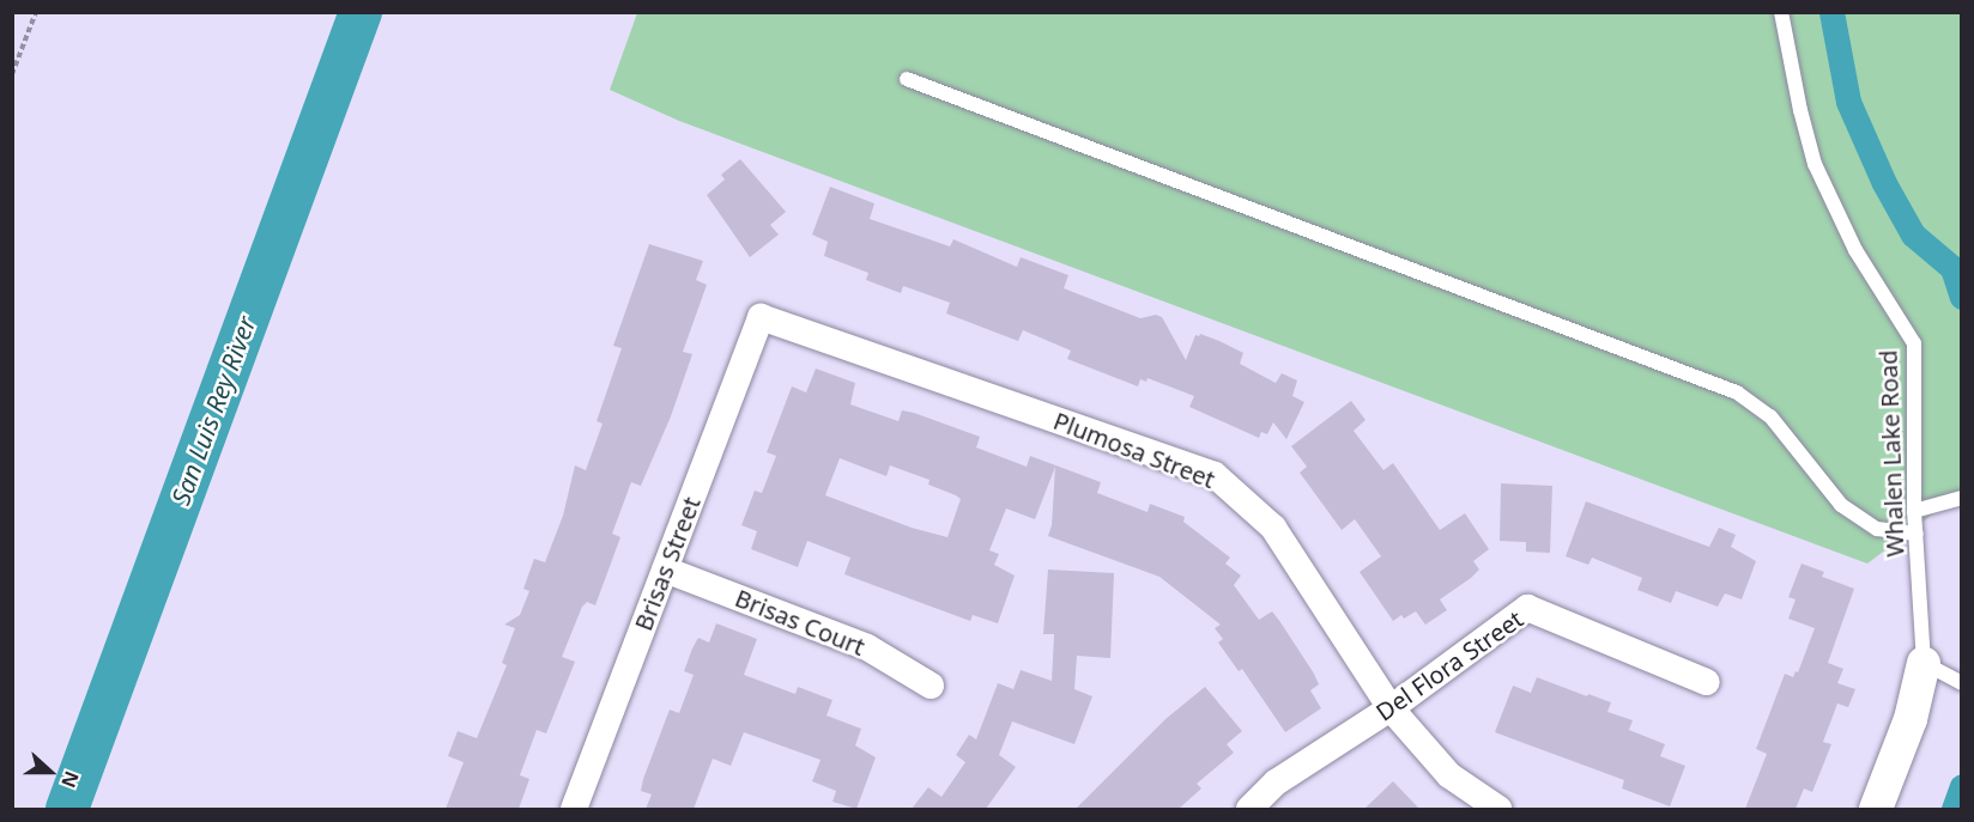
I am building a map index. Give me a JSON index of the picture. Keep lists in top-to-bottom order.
{
  "streets": {
    "street": [
      "Plumosa Street",
      "Brisas Street",
      "Brisas Court",
      "Del Flora Street"
    ],
    "lane": ["Whalen Lake Road"]
  },
  "crossings": [
    ["Plumosa Street", "Brisas Street"],
    ["Plumosa Street", "Del Flora Street"],
    ["Brisas Street", "Brisas Court"]
  ],
  "water": ["San Luis Rey River"],
  "north": "right"
}
